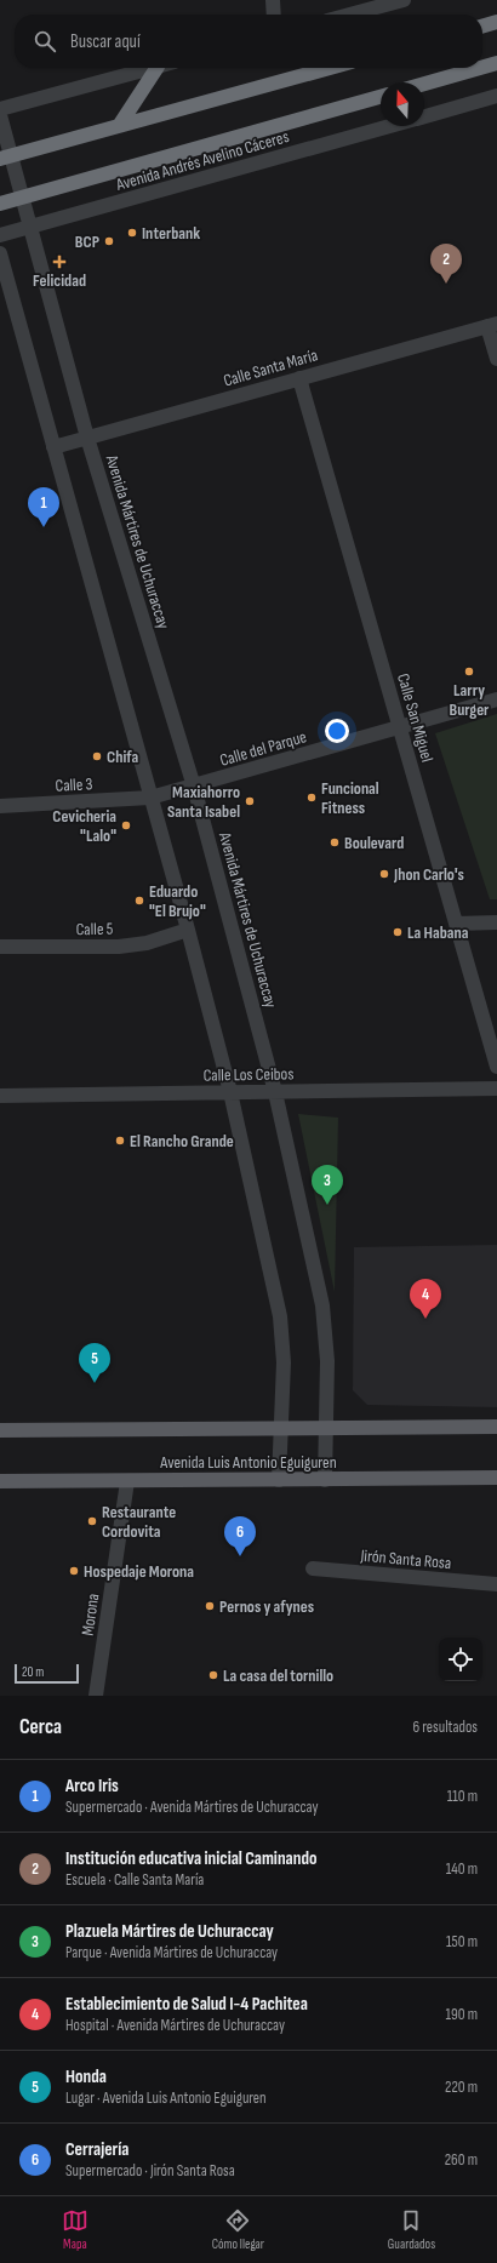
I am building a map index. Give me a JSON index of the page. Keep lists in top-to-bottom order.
{
  "streets": {
    "highway": ["Avenida Andrés Avelino Cáceres"],
    "main road": ["Avenida Luis Antonio Eguiguren"],
    "street": [
      "Calle Santa María",
      "Avenida Mártires de Uchuraccay",
      "Calle San Miguel",
      "Calle del Parque",
      "Calle 3",
      "Calle 5",
      "Calle Los Ceibos",
      "Jirón Santa Rosa",
      "Morona"
    ]
  },
  "crossings": [
    ["Avenida Andrés Avelino Cáceres", "Avenida Mártires de Uchuraccay"],
    ["Calle Santa María", "Avenida Mártires de Uchuraccay"],
    ["Calle Santa María", "Calle San Miguel"],
    ["Avenida Mártires de Uchuraccay", "Calle del Parque"],
    ["Avenida Mártires de Uchuraccay", "Calle Los Ceibos"],
    ["Avenida Mártires de Uchuraccay", "Avenida Luis Antonio Eguiguren"],
    ["Calle San Miguel", "Calle del Parque"],
    ["Calle del Parque", "Calle 3"],
    ["Avenida Luis Antonio Eguiguren", "Morona"]
  ],
  "places": {
    "other": [
      "Interbank",
      "BCP",
      "Larry Burger",
      "Chifa",
      "Funcional Fitness",
      "Maxiahorro Santa Isabel",
      "Cevicheria \"Lalo\"",
      "Boulevard",
      "Jhon Carlo's",
      "Eduardo \"El Brujo\"",
      "La Habana",
      "El Rancho Grande",
      "Restaurante Cordovita",
      "Hospedaje Morona",
      "Pernos y afynes",
      "La casa del tornillo"
    ],
    "health": ["Felicidad"]
  },
  "scale_bar": "20 m",
  "north": "top",
  "page": {
    "search": "Buscar aquí",
    "pins": [
      "2",
      "1",
      "3",
      "4",
      "5",
      "6"
    ],
    "scale": "20 m",
    "heading": ["Cerca", "6 resultados"],
    "list": [
      {
        "mark": "1",
        "name": "Arco Iris",
        "note": "Supermercado · Avenida Mártires de Uchuraccay",
        "value": "110 m"
      },
      {
        "mark": "2",
        "name": "Institución educativa inicial Caminando",
        "note": "Escuela · Calle Santa María",
        "value": "140 m"
      },
      {
        "mark": "3",
        "name": "Plazuela Mártires de Uchuraccay",
        "note": "Parque · Avenida Mártires de Uchuraccay",
        "value": "150 m"
      },
      {
        "mark": "4",
        "name": "Establecimiento de Salud I-4 Pachitea",
        "note": "Hospital · Avenida Mártires de Uchuraccay",
        "value": "190 m"
      },
      {
        "mark": "5",
        "name": "Honda",
        "note": "Lugar · Avenida Luis Antonio Eguiguren",
        "value": "220 m"
      },
      {
        "mark": "6",
        "name": "Cerrajería",
        "note": "Supermercado · Jirón Santa Rosa",
        "value": "260 m"
      }
    ],
    "nav": ["Mapa", "Cómo llegar", "Guardados"]
  }
}
